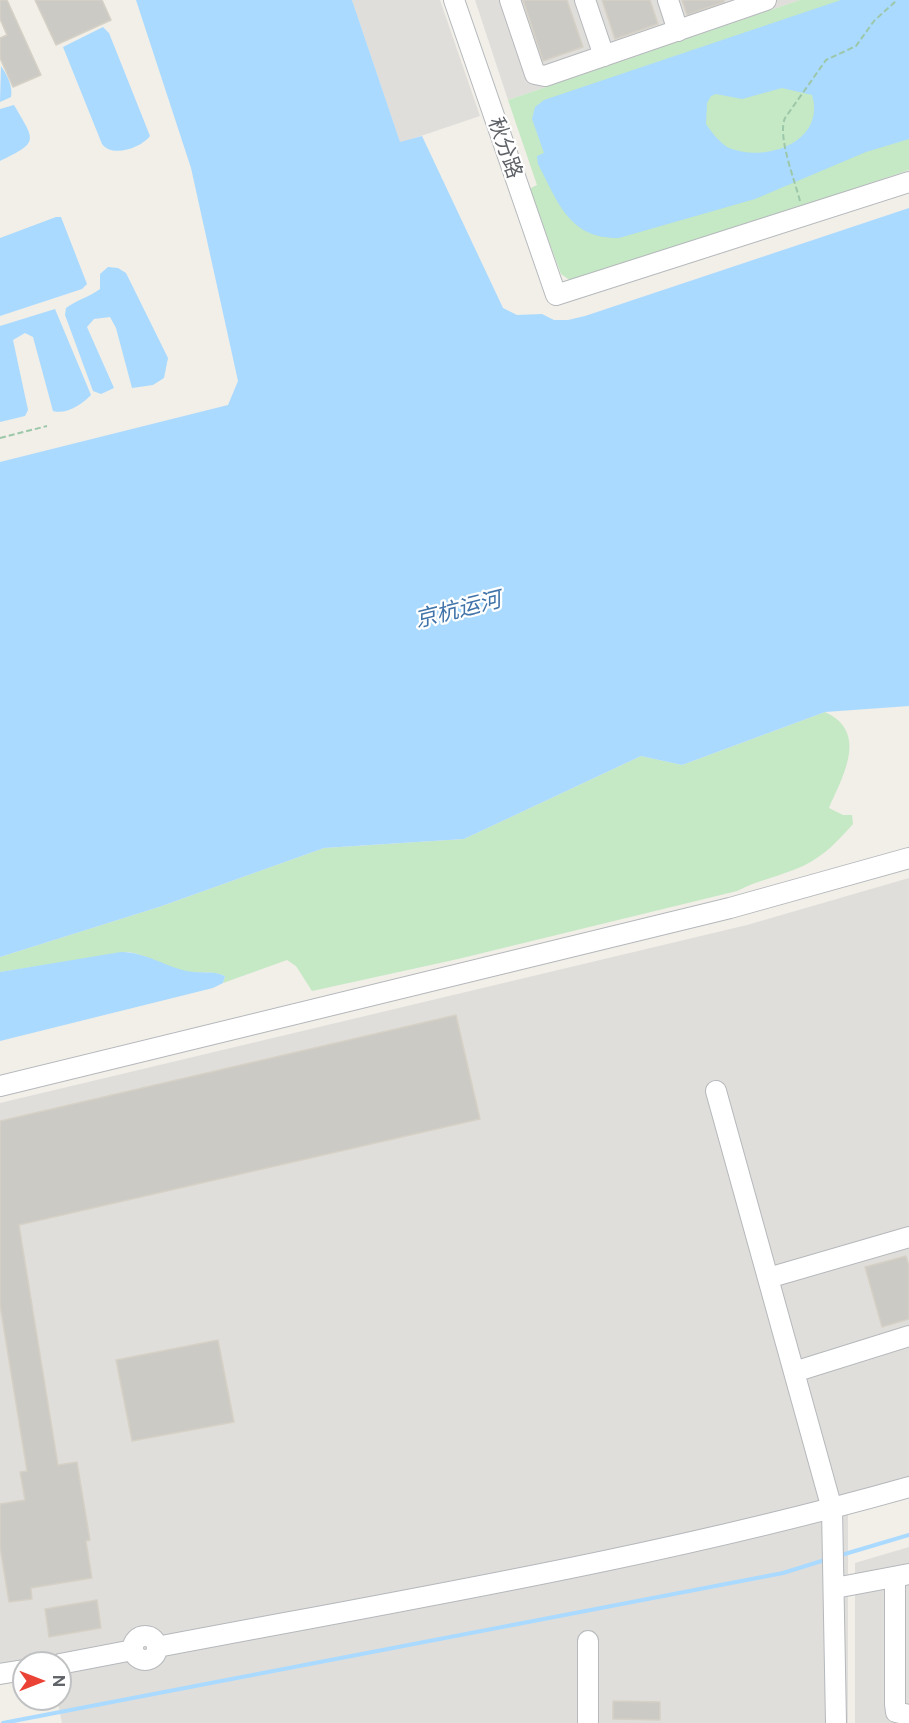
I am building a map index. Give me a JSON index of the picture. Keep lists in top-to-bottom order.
{
  "streets": {
    "street": ["秋分路"]
  },
  "water": ["京杭运河"],
  "north": "right"
}
